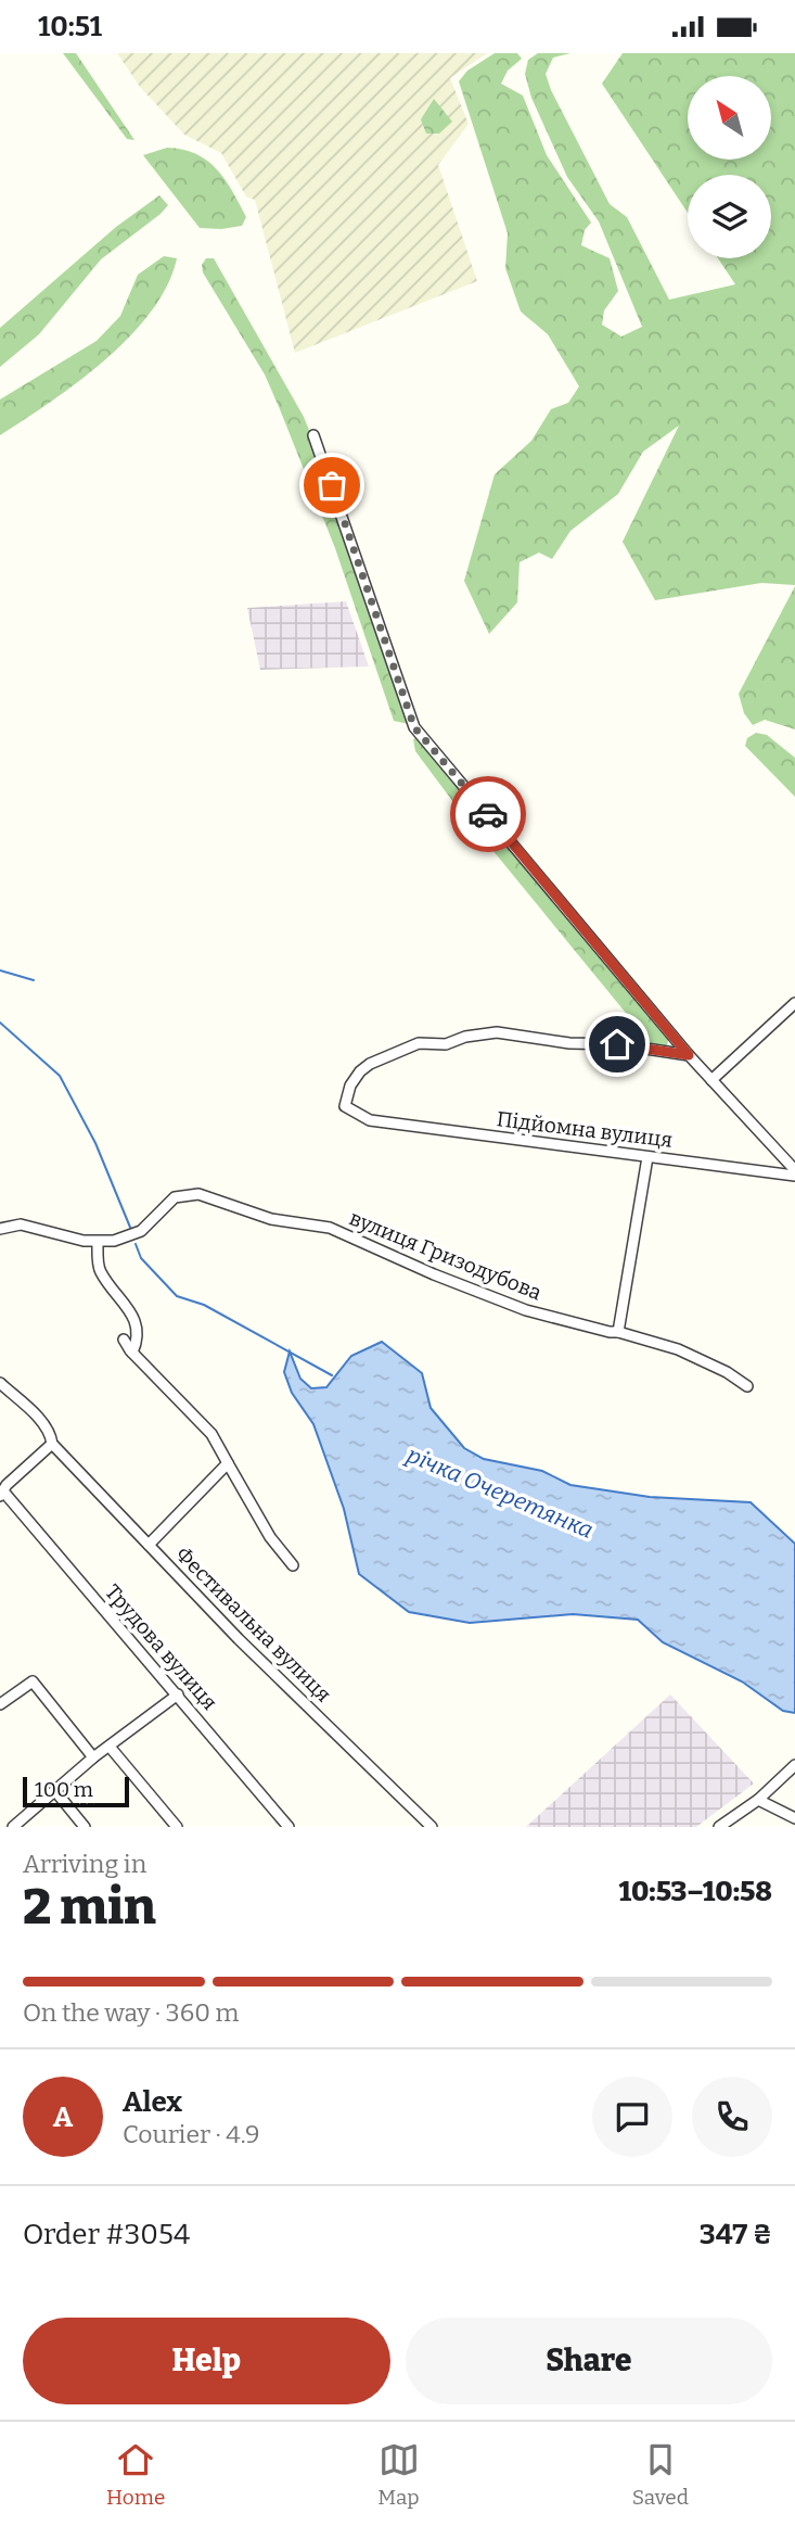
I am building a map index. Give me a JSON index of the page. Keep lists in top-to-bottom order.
{
  "streets": {
    "street": [
      "Підйомна вулиця",
      "вулиця Гризодубова",
      "Фестивальна вулиця",
      "Трудова вулиця"
    ]
  },
  "water": ["річка Очеретянка"],
  "scale_bar": "100 m",
  "north": "top left",
  "page": {
    "status": "10:51",
    "scale": "100 m",
    "heading": ["2 min", "Arriving in", "10:53–10:58"],
    "panel": [
      "Alex",
      "Courier · 4.9",
      "Order #3054",
      "347 ₴"
    ],
    "bar": "On the way · 360 m",
    "round": "A",
    "buttons": ["Help", "Share"],
    "tabs": ["Home", "Map", "Saved"]
  }
}
